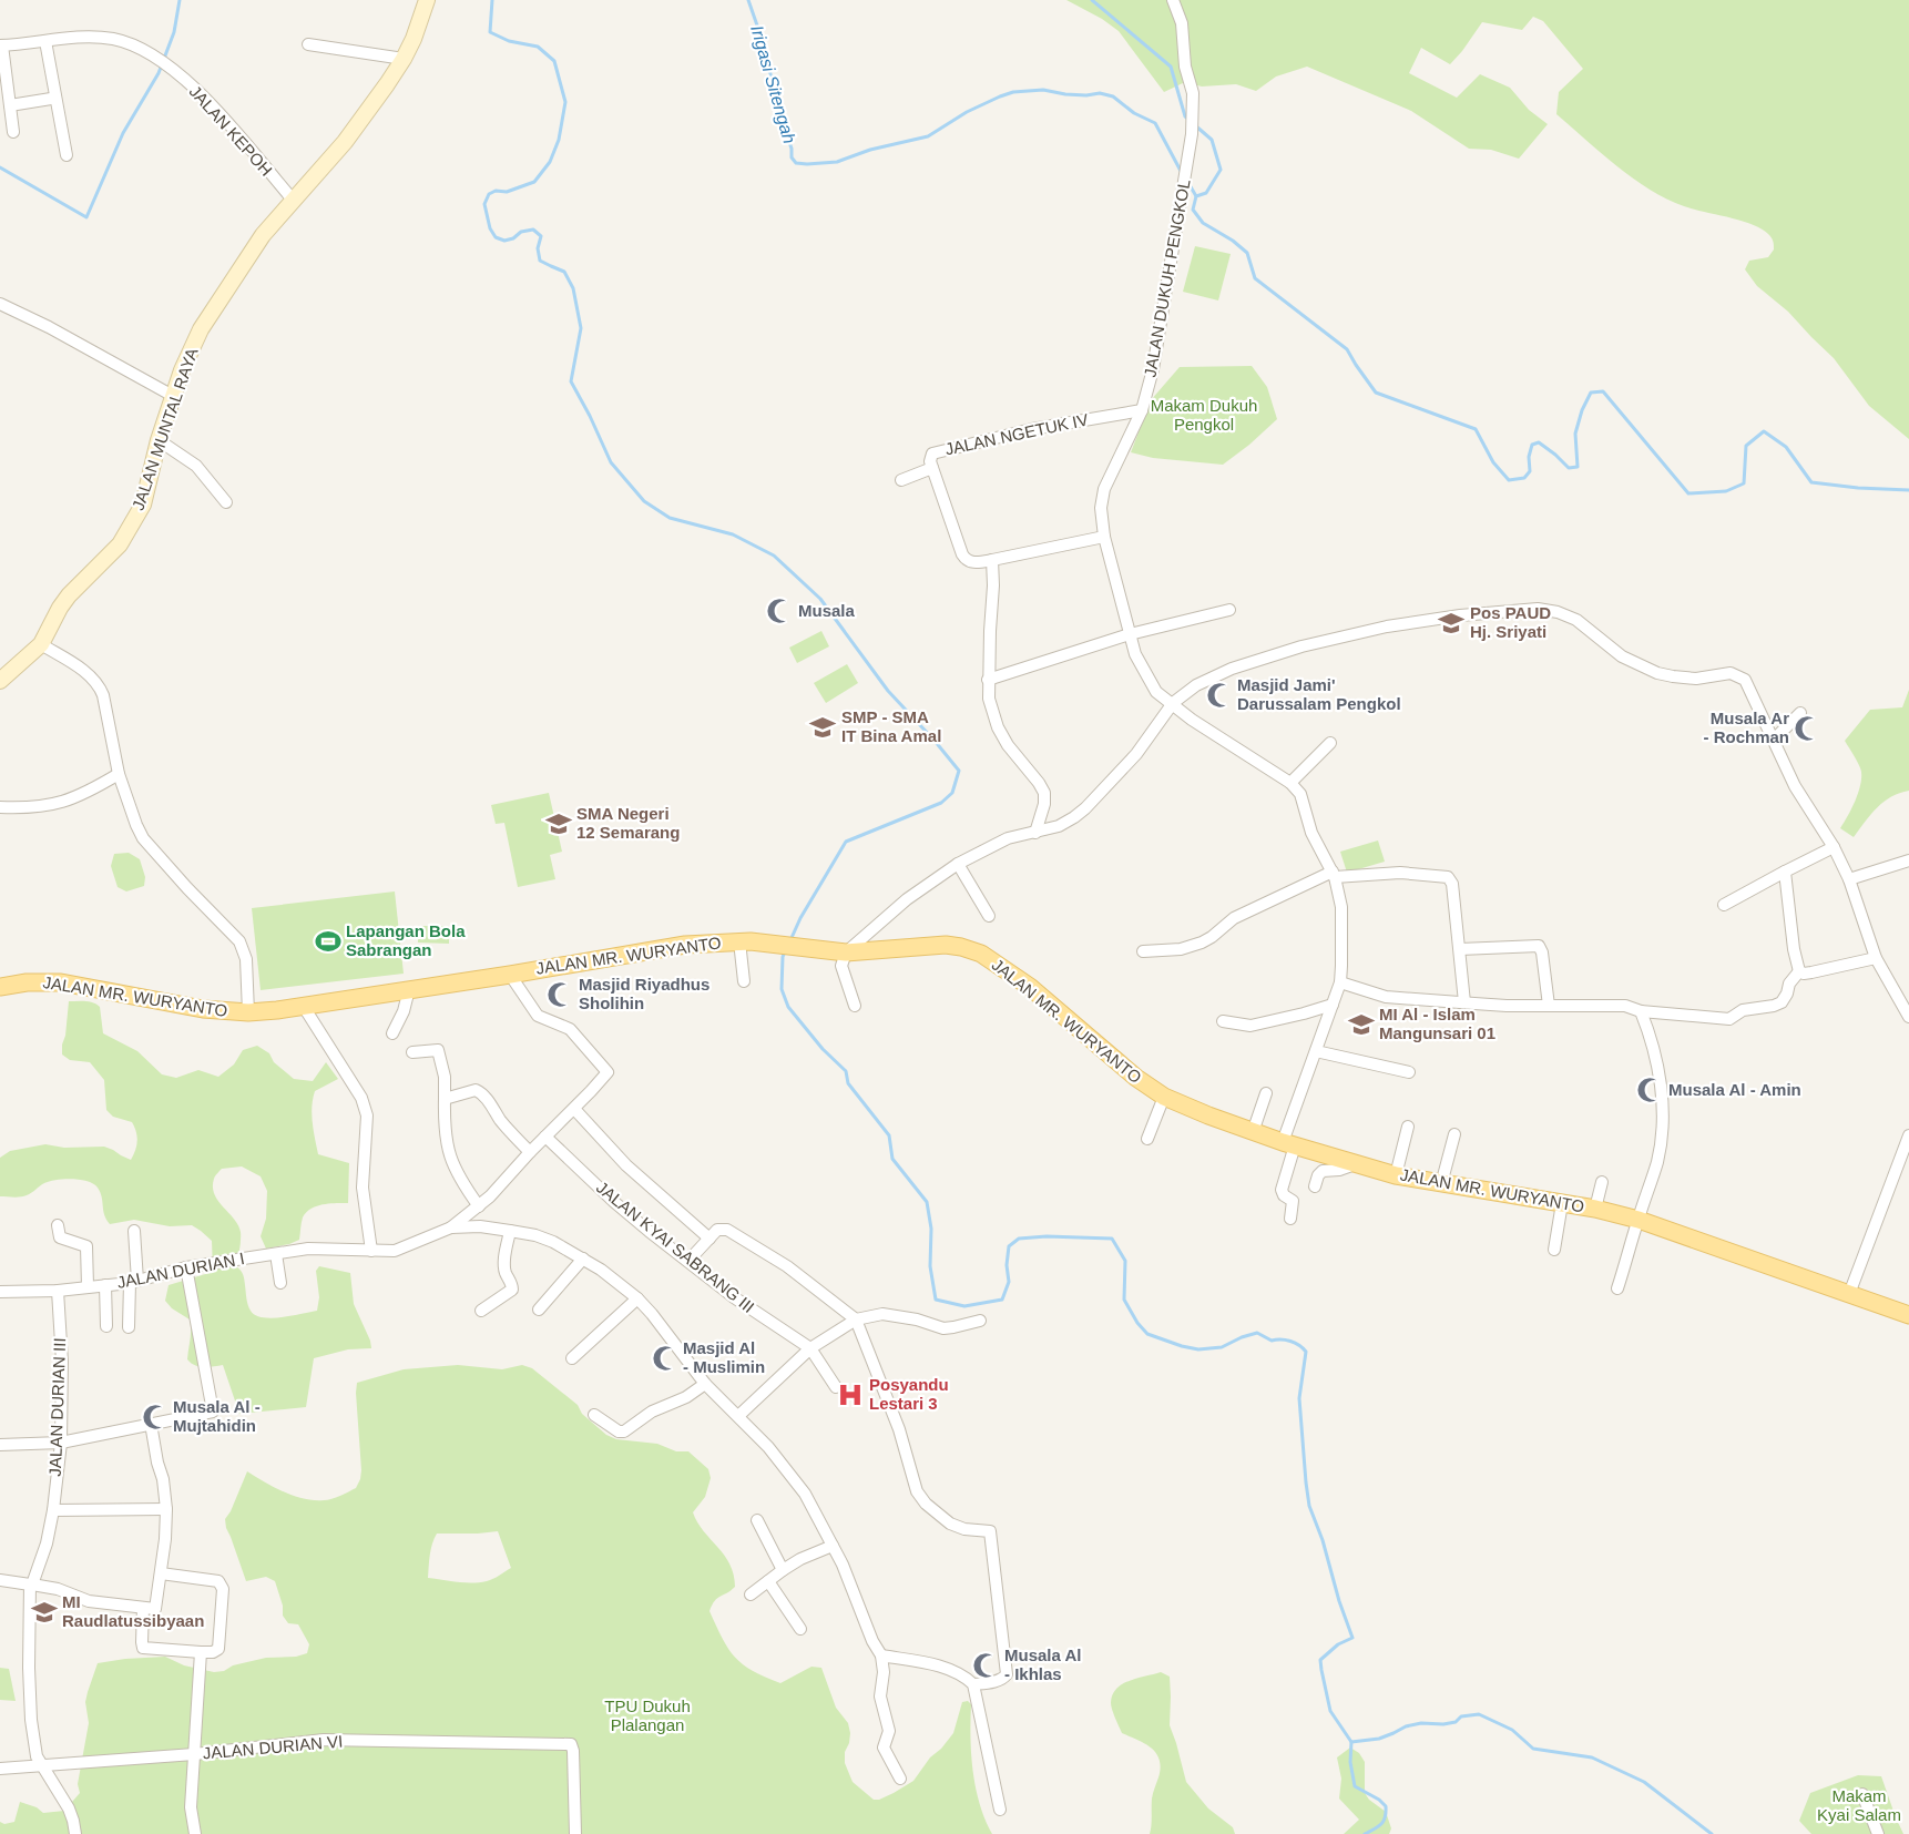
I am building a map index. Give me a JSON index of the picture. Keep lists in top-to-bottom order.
{
  "streets": {
    "main road": ["JALAN MUNTAL RAYA", "JALAN MR. WURYANTO"],
    "street": [
      "JALAN KEPOH",
      "JALAN DUKUH PENGKOL",
      "JALAN NGETUK IV",
      "JALAN KYAI SABRANG III",
      "JALAN DURIAN I",
      "JALAN DURIAN III",
      "JALAN DURIAN VI"
    ]
  },
  "crossings": [
    ["JALAN KEPOH", "JALAN MUNTAL RAYA"],
    ["JALAN DUKUH PENGKOL", "JALAN NGETUK IV"],
    ["JALAN DUKUH PENGKOL", "JALAN MR. WURYANTO"],
    ["JALAN DURIAN I", "JALAN DURIAN III"],
    ["JALAN DURIAN III", "JALAN DURIAN VI"]
  ],
  "water": ["Irigasi Sitengah"],
  "parks": ["Makam Dukuh Pengkol", "TPU Dukuh Plalangan", "Makam Kyai Salam"],
  "places": {
    "mosque": [
      "Musala",
      "Masjid Jami' Darussalam Pengkol",
      "Musala Ar - Rochman",
      "Masjid Riyadhus Sholihin",
      "Musala Al - Amin",
      "Masjid Al - Muslimin",
      "Musala Al - Mujtahidin",
      "Musala Al - Ikhlas"
    ],
    "school or university": [
      "Pos PAUD Hj. Sriyati",
      "SMP - SMA IT Bina Amal",
      "SMA Negeri 12 Semarang",
      "MI Al - Islam Mangunsari 01",
      "MI Raudlatussibyaan"
    ],
    "sports": ["Lapangan Bola Sabrangan"],
    "hospital": ["Posyandu Lestari 3"]
  }
}
